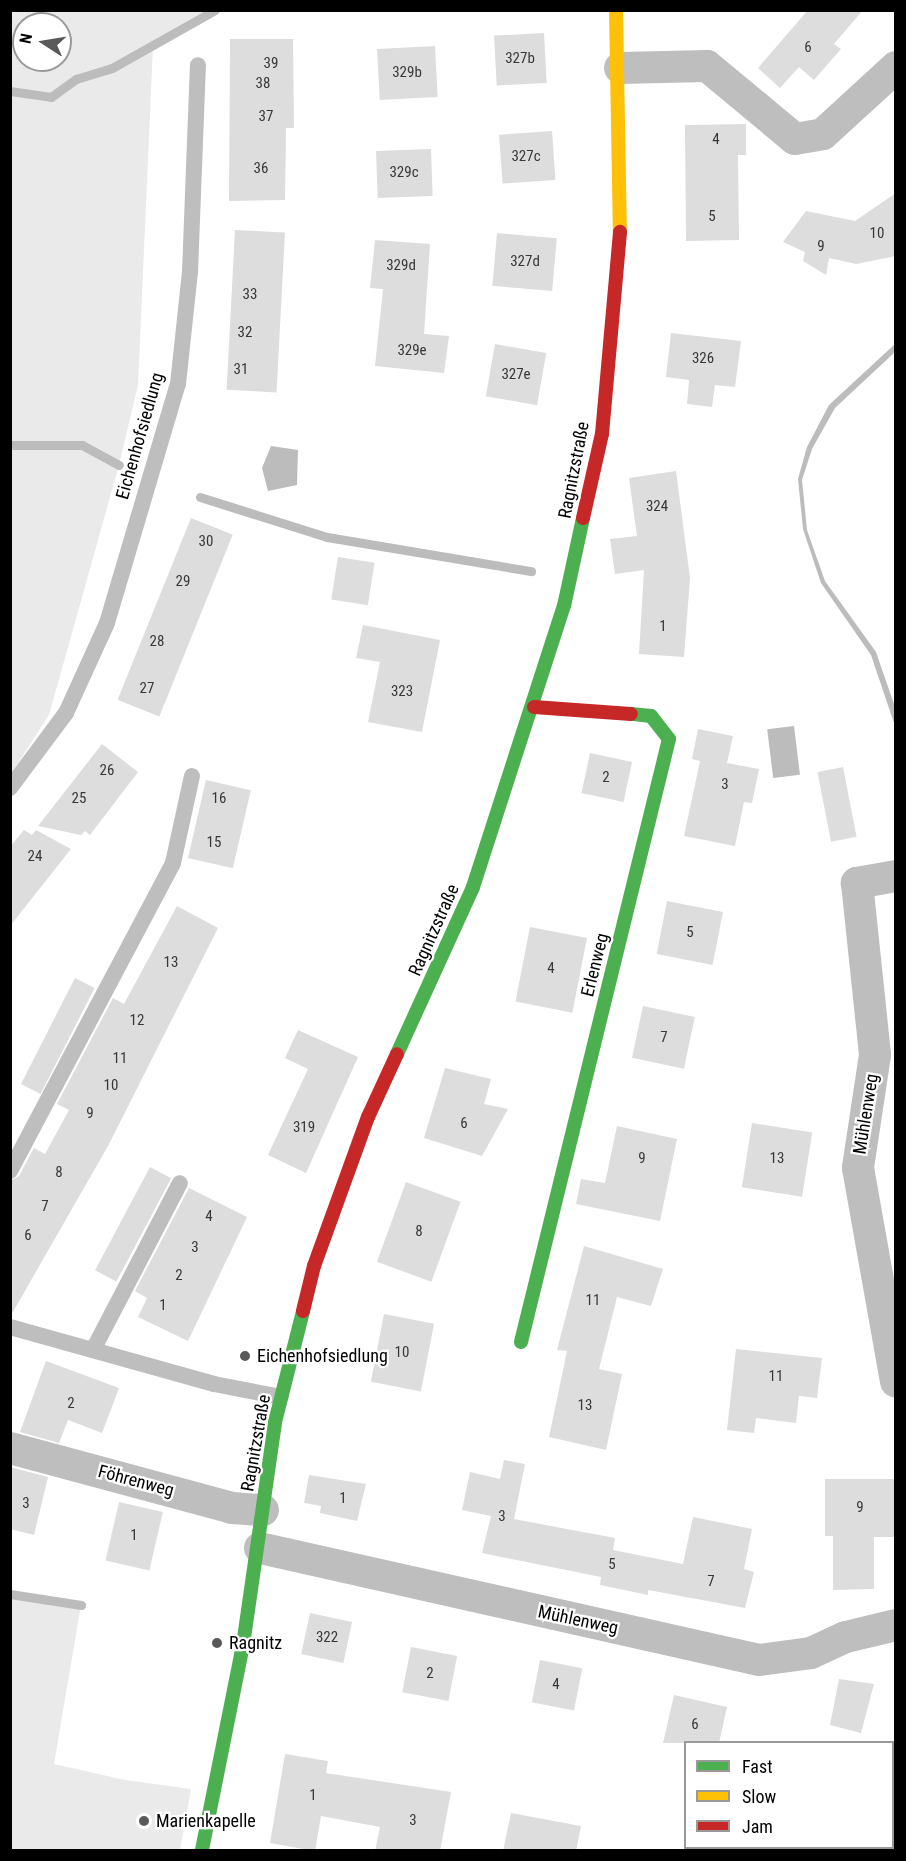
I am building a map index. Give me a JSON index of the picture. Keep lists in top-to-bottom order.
{
  "streets": {
    "main road": ["Ragnitzstraße", "Erlenweg"],
    "street": ["Mühlenweg", "Föhrenweg"],
    "lane": ["Eichenhofsiedlung"]
  },
  "crossings": [
    ["Ragnitzstraße", "Erlenweg"],
    ["Ragnitzstraße", "Mühlenweg"],
    ["Ragnitzstraße", "Föhrenweg"]
  ],
  "places": ["Eichenhofsiedlung", "Ragnitz", "Marienkapelle"],
  "house_numbers": [
    "6",
    "327b",
    "39",
    "329b",
    "38",
    "37",
    "4",
    "327c",
    "36",
    "329c",
    "5",
    "10",
    "9",
    "327d",
    "329d",
    "33",
    "32",
    "329e",
    "326",
    "31",
    "327e",
    "324",
    "30",
    "29",
    "1",
    "28",
    "27",
    "323",
    "26",
    "2",
    "3",
    "25",
    "16",
    "15",
    "24",
    "5",
    "13",
    "4",
    "12",
    "7",
    "11",
    "10",
    "9",
    "6",
    "319",
    "9",
    "13",
    "8",
    "7",
    "4",
    "8",
    "6",
    "3",
    "2",
    "11",
    "1",
    "10",
    "11",
    "2",
    "13",
    "1",
    "3",
    "9",
    "3",
    "1",
    "5",
    "7",
    "322",
    "2",
    "4",
    "6",
    "1",
    "3"
  ],
  "legend": ["Fast", "Slow", "Jam"],
  "north": "left"
}
